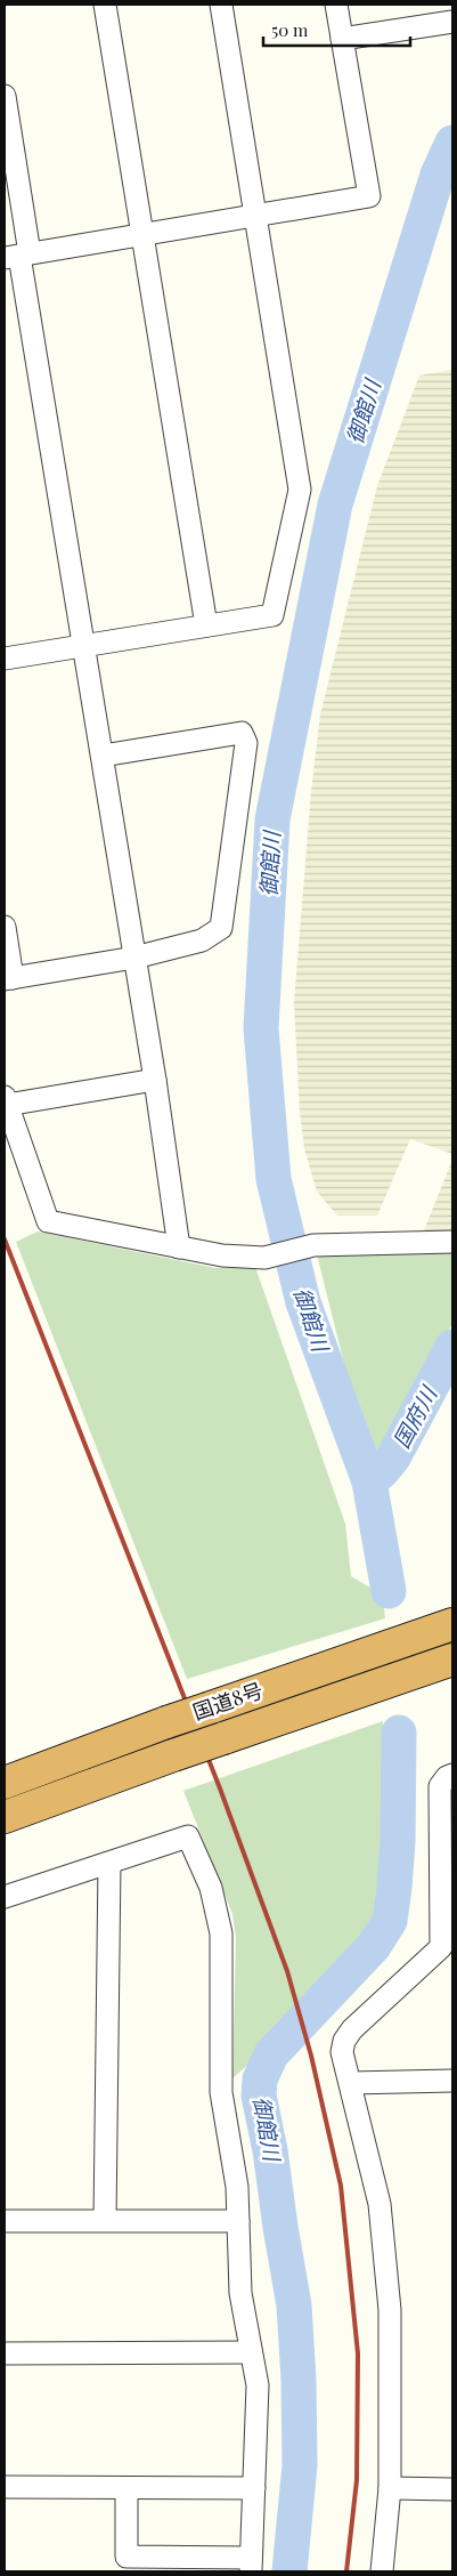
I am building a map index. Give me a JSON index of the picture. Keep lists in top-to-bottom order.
{
  "streets": {
    "highway": ["国道8号"]
  },
  "water": ["御館川", "国府川"],
  "scale_bar": "50 m"
}
